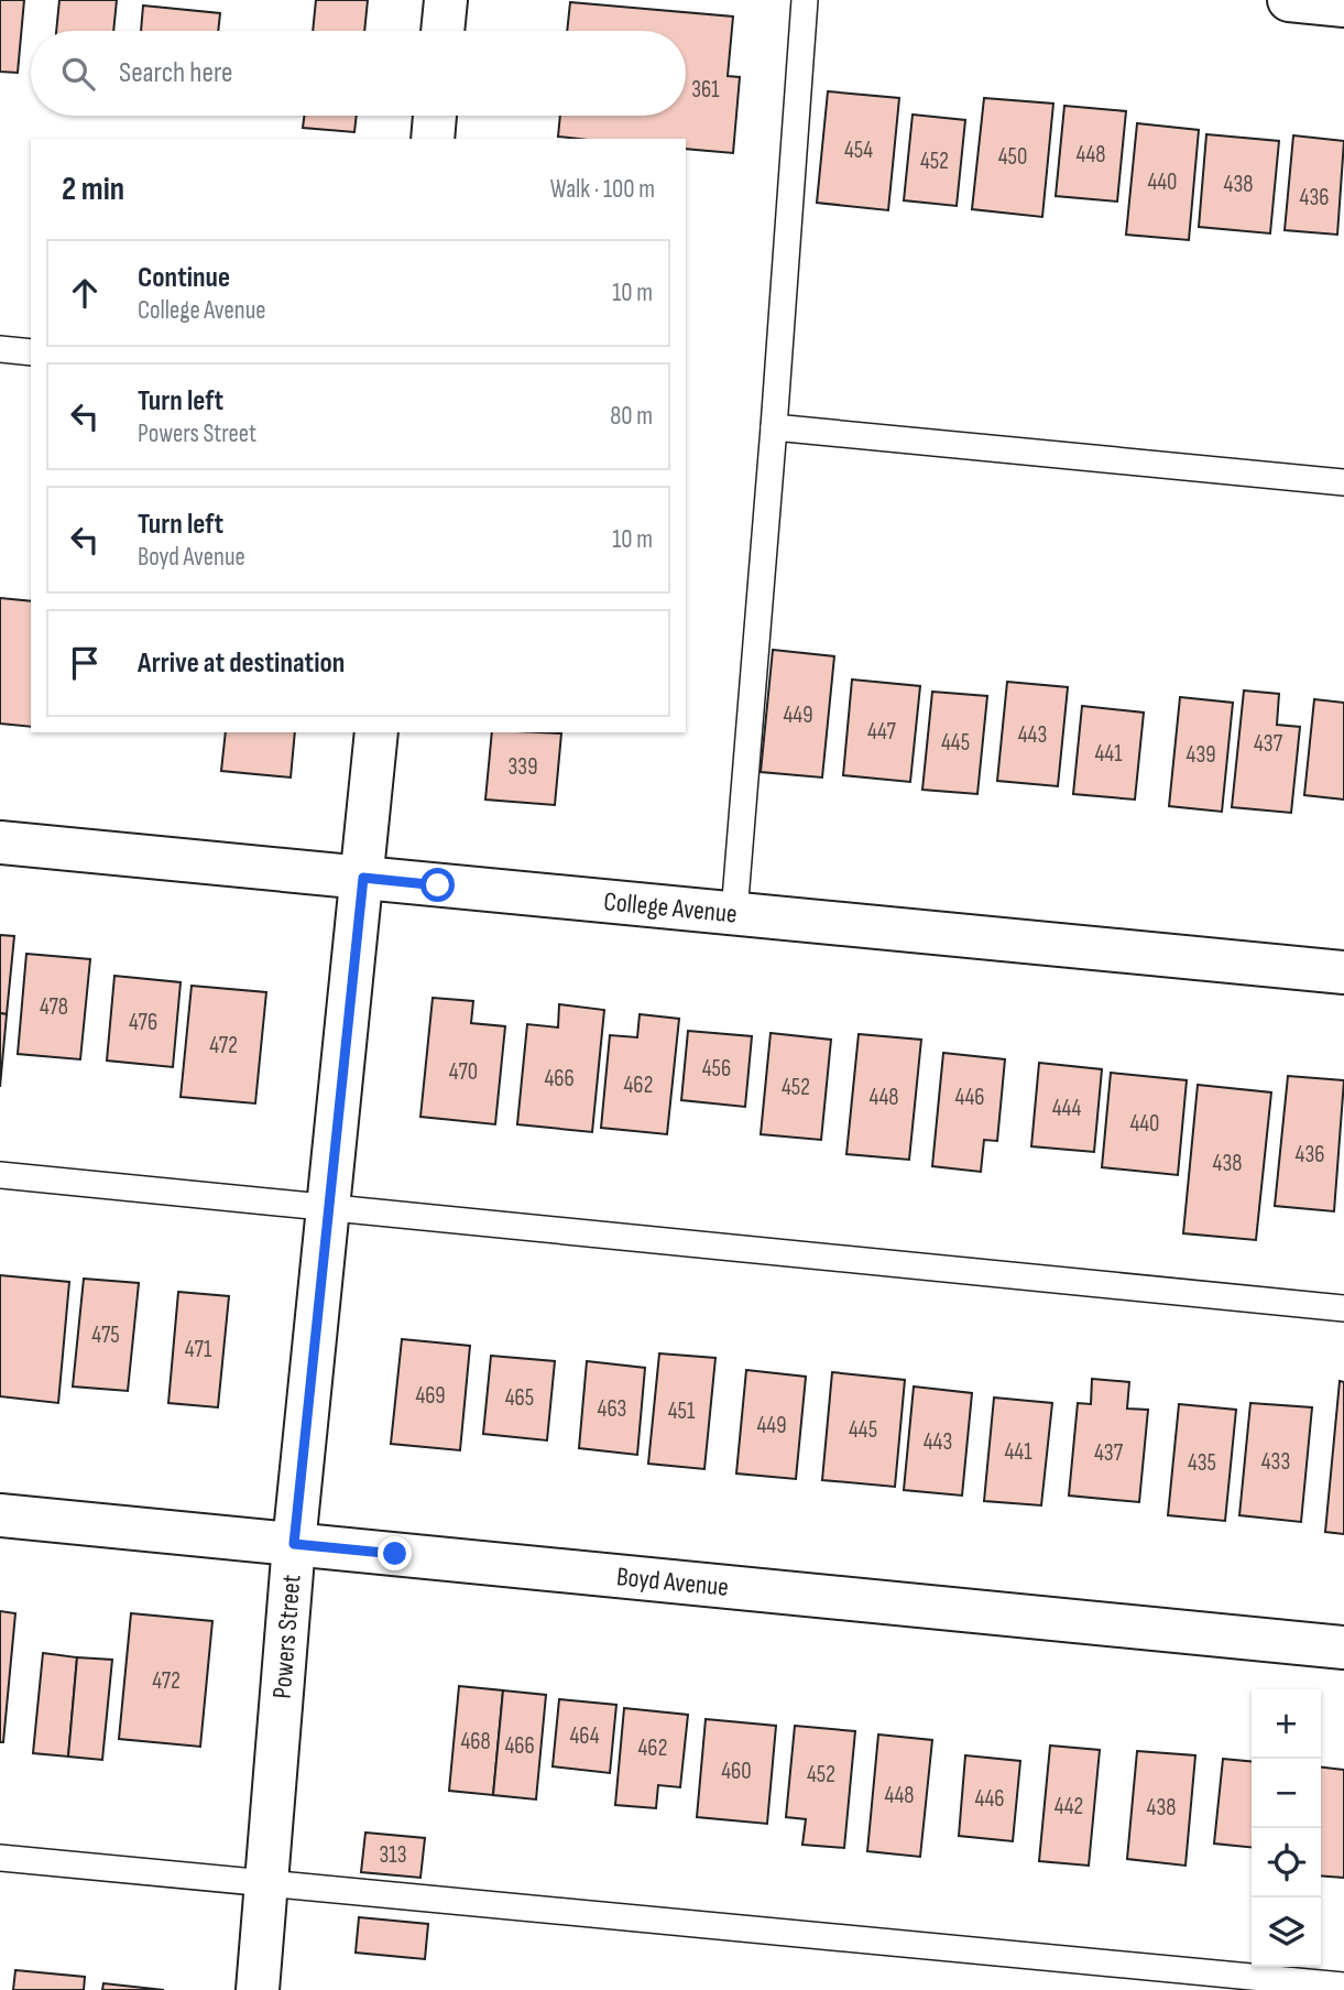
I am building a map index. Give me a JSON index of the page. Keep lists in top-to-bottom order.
{
  "streets": {
    "street": ["College Avenue", "Boyd Avenue", "Powers Street"]
  },
  "crossings": [
    ["College Avenue", "Powers Street"],
    ["Boyd Avenue", "Powers Street"]
  ],
  "house_numbers": [
    "361",
    "454",
    "448",
    "450",
    "452",
    "440",
    "438",
    "436",
    "449",
    "447",
    "443",
    "445",
    "437",
    "441",
    "439",
    "339",
    "478",
    "476",
    "472",
    "456",
    "470",
    "466",
    "462",
    "452",
    "448",
    "446",
    "444",
    "440",
    "436",
    "438",
    "475",
    "471",
    "469",
    "465",
    "463",
    "451",
    "449",
    "445",
    "443",
    "441",
    "437",
    "433",
    "435",
    "472",
    "464",
    "468",
    "466",
    "462",
    "460",
    "452",
    "448",
    "446",
    "442",
    "438",
    "313"
  ],
  "page": {
    "search": "Search here",
    "heading": ["2 min", "Walk · 100 m"],
    "list": [
      ["Continue", "College Avenue", "10 m"],
      ["Turn left", "Powers Street", "80 m"],
      ["Turn left", "Boyd Avenue", "10 m"],
      "Arrive at destination"
    ],
    "map_buttons": ["+", "−"]
  }
}
